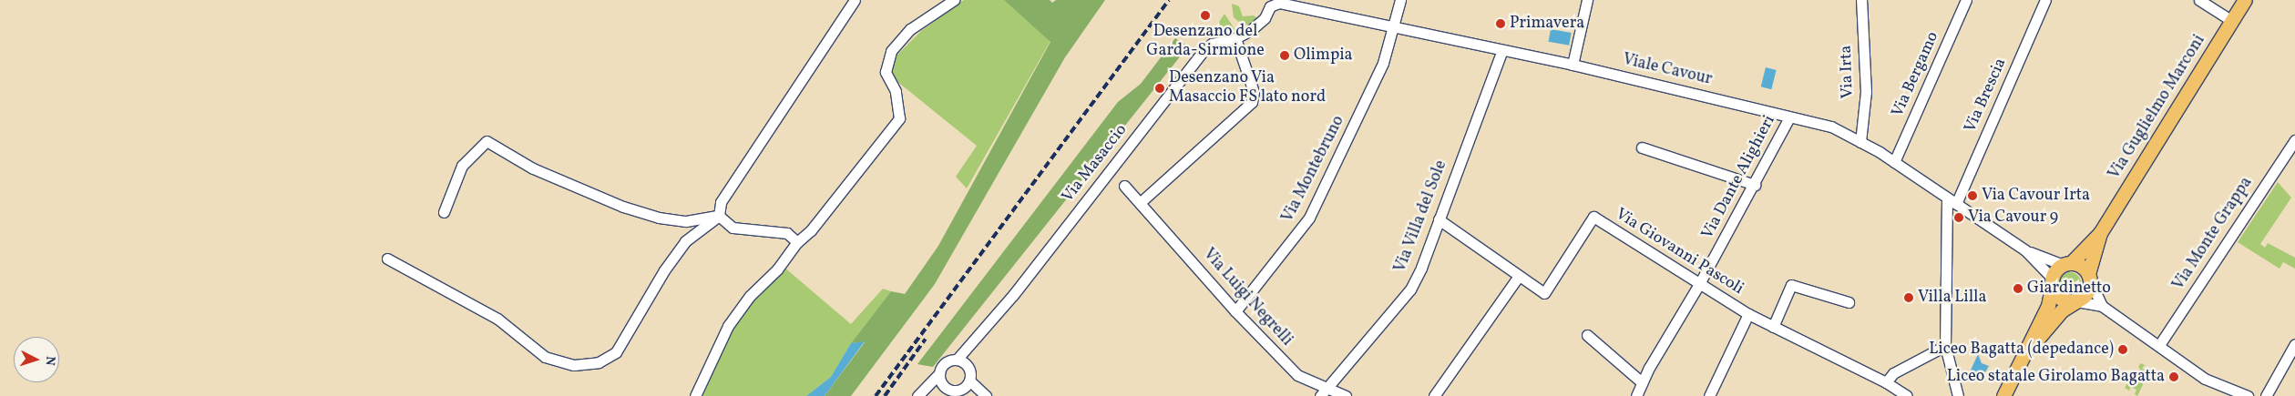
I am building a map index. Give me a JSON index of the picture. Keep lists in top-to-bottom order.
{
  "streets": {
    "main road": ["Via Guglielmo Marconi"],
    "street": [
      "Viale Cavour",
      "Via Irta",
      "Via Bergamo",
      "Via Brescia",
      "Via Masaccio",
      "Via Montebruno",
      "Via Dante Alighieri",
      "Via Villa del Sole",
      "Via Monte Grappa",
      "Via Giovanni Pascoli",
      "Via Luigi Negrelli"
    ]
  },
  "crossings": [
    ["Viale Cavour", "Via Irta"],
    ["Viale Cavour", "Via Bergamo"],
    ["Viale Cavour", "Via Brescia"],
    ["Viale Cavour", "Via Guglielmo Marconi"],
    ["Viale Cavour", "Via Masaccio"],
    ["Viale Cavour", "Via Montebruno"],
    ["Viale Cavour", "Via Dante Alighieri"],
    ["Viale Cavour", "Via Villa del Sole"],
    ["Via Montebruno", "Via Luigi Negrelli"],
    ["Via Dante Alighieri", "Via Giovanni Pascoli"],
    ["Via Villa del Sole", "Via Giovanni Pascoli"],
    ["Via Villa del Sole", "Via Luigi Negrelli"]
  ],
  "places": [
    "Desenzano del Garda-Sirmione",
    "Primavera",
    "Olimpia",
    "Desenzano Via Masaccio FS lato nord",
    "Via Cavour Irta",
    "Via Cavour 9",
    "Giardinetto",
    "Villa Lilla",
    "Liceo Bagatta (depedance)",
    "Liceo statale Girolamo Bagatta"
  ],
  "north": "right"
}
